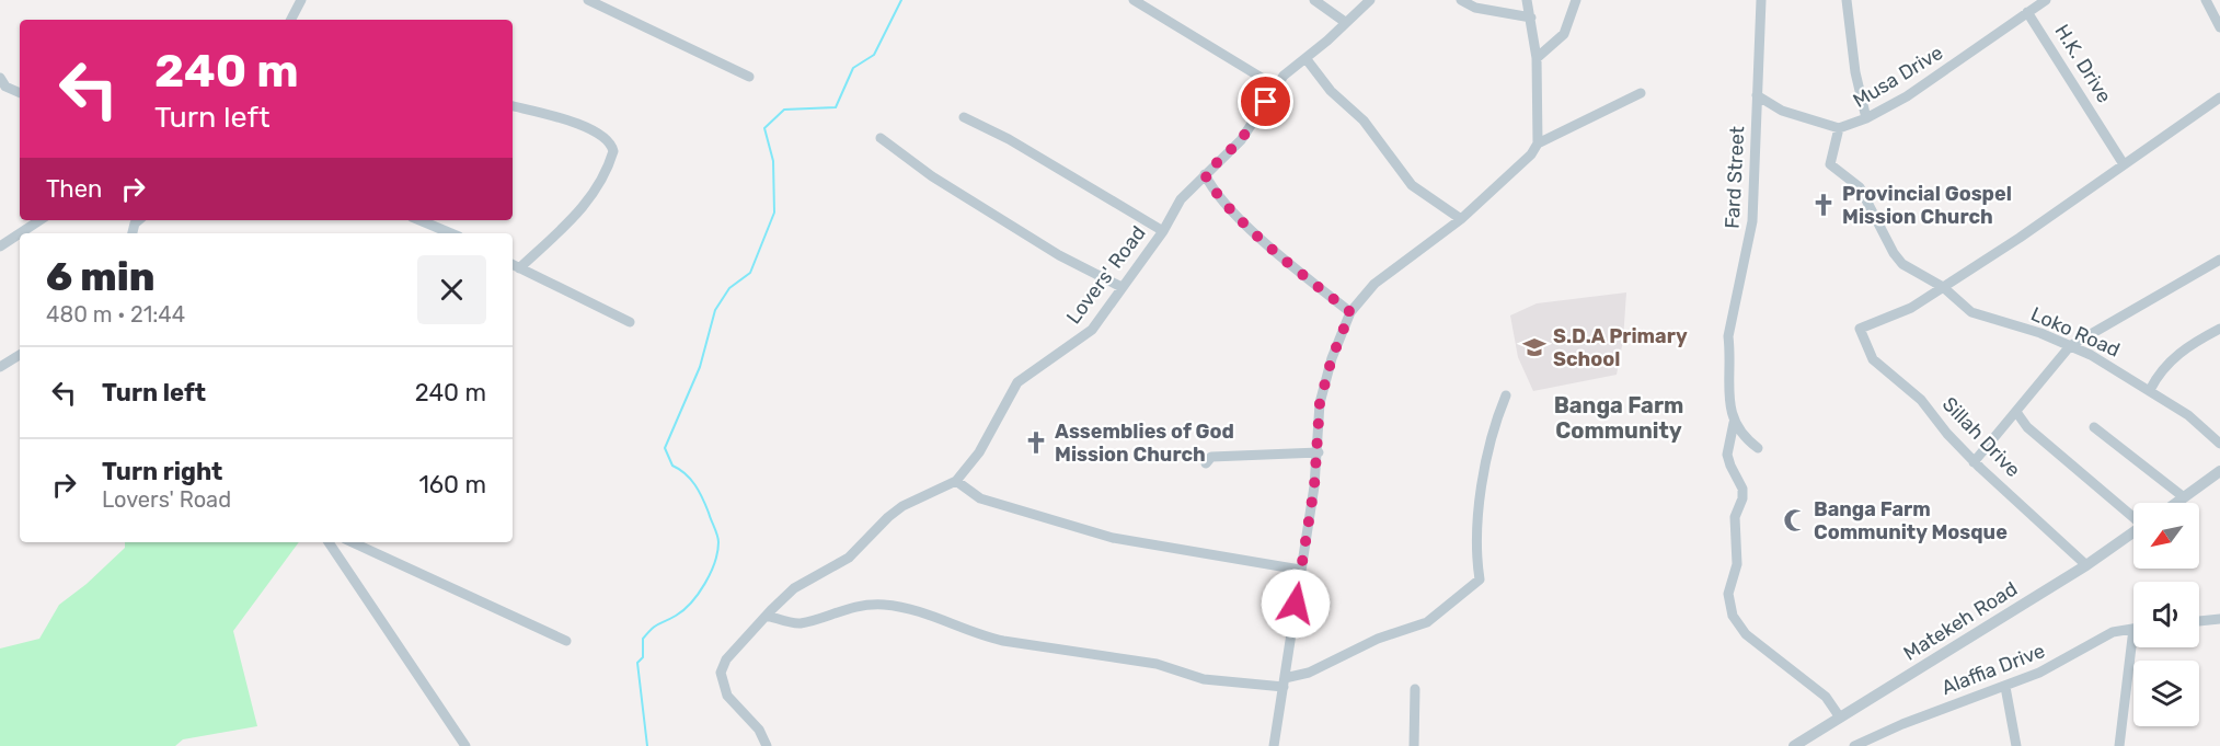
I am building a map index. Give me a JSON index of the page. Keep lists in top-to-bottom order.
{
  "streets": {
    "street": [
      "H.K. Drive",
      "Musa Drive",
      "Fard Street",
      "Lovers' Road",
      "Loko Road",
      "Sillah Drive",
      "Matekeh Road",
      "Alaffia Drive"
    ]
  },
  "crossings": [
    ["H.K. Drive", "Musa Drive"],
    ["Musa Drive", "Fard Street"],
    ["Musa Drive", "Loko Road"],
    ["Loko Road", "Sillah Drive"],
    ["Sillah Drive", "Matekeh Road"]
  ],
  "districts": ["Banga Farm Community"],
  "places": {
    "church": ["Provincial Gospel Mission Church", "Assemblies of God Mission Church"],
    "school or university": ["S.D.A Primary School"],
    "mosque": ["Banga Farm Community Mosque"]
  },
  "north": "bottom left",
  "page": {
    "turn": ["240 m", "Turn left"],
    "then": "Then",
    "heading": ["6 min", "480 m · 21:44"],
    "list": [
      {
        "name": "Turn left",
        "value": "240 m"
      },
      {
        "name": "Turn right",
        "note": "Lovers' Road",
        "value": "160 m"
      }
    ]
  }
}
